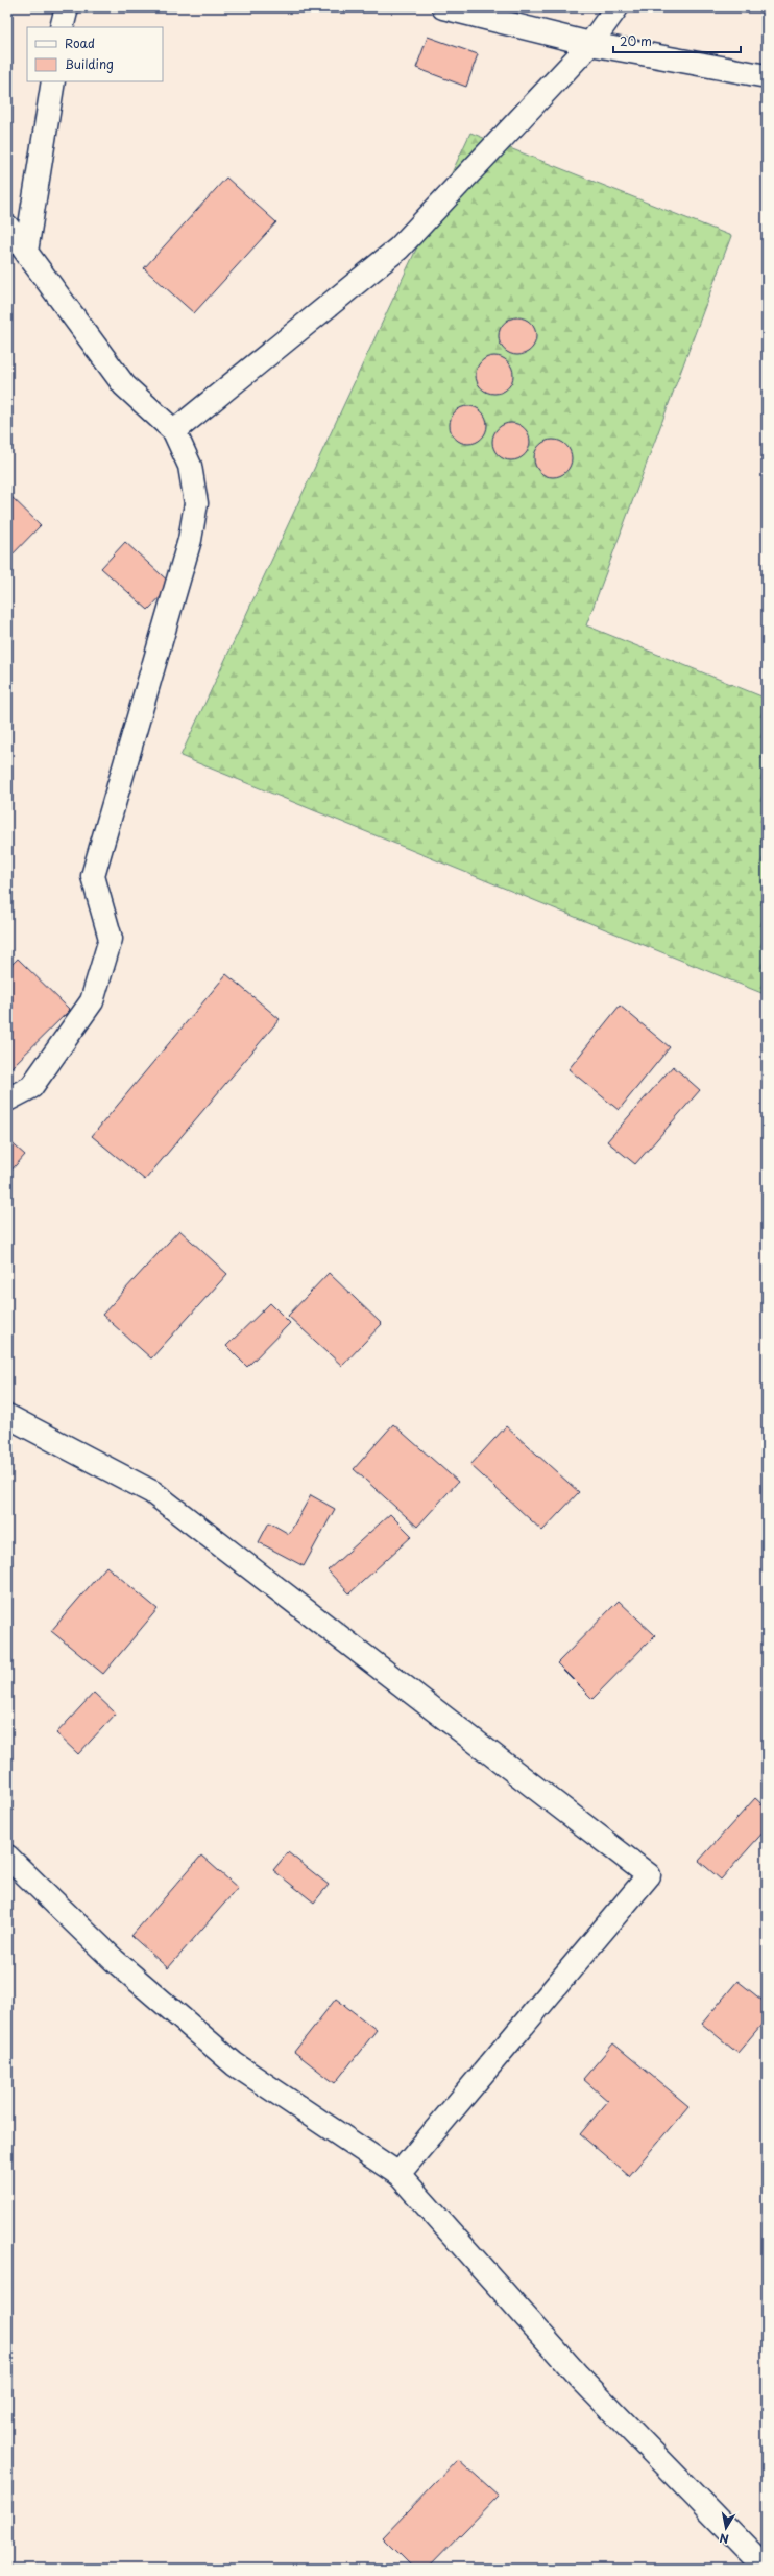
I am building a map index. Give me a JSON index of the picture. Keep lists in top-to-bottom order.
{
  "legend": ["Road", "Building"],
  "scale_bar": "20 m",
  "north": "bottom"
}
